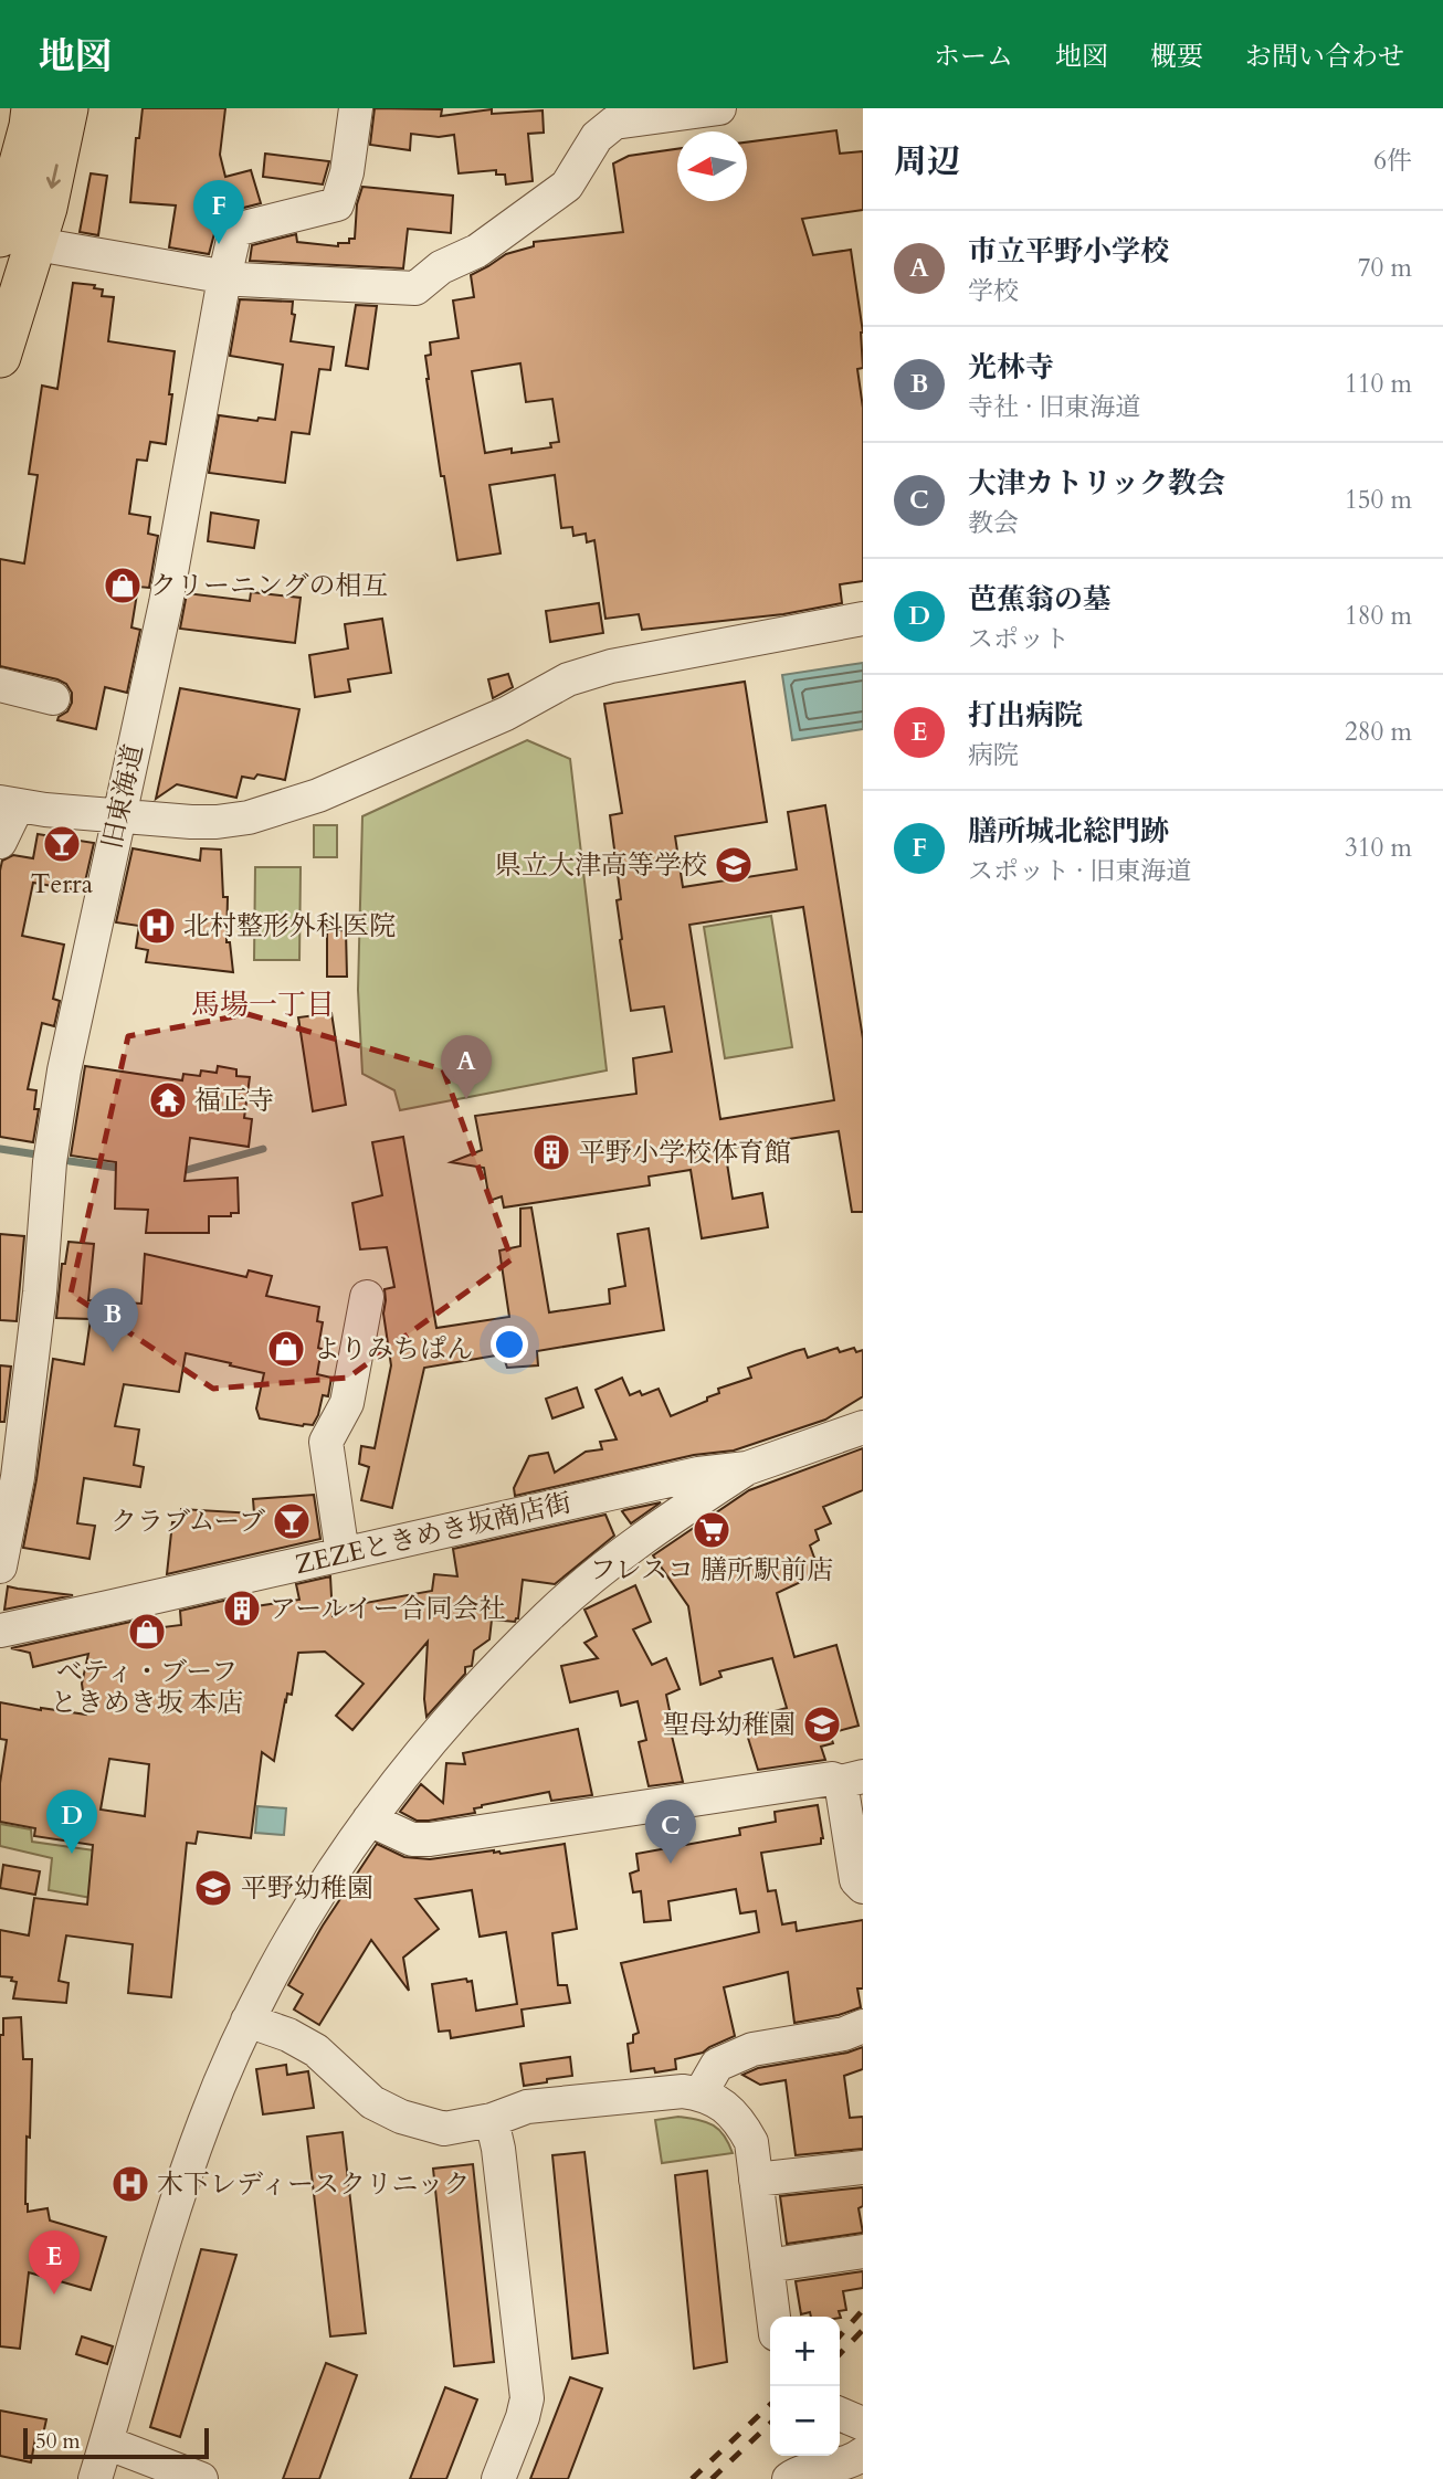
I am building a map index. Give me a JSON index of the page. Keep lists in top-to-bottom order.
{
  "streets": {
    "street": ["旧東海道", "ZEZEときめき坂商店街"]
  },
  "districts": ["馬場一丁目"],
  "places": {
    "shop": ["クリーニングの相互", "よりみちぱん", "べティ・ブーフ ときめき坂 本店"],
    "bar": ["Terra", "クラブムーブ"],
    "school or university": ["県立大津高等学校", "聖母幼稚園", "平野幼稚園"],
    "hospital": ["北村整形外科医院", "木下レディースクリニック"],
    "temple": ["福正寺"],
    "building": ["平野小学校体育館", "アールイー合同会社"],
    "supermarket": ["フレスコ 膳所駅前店"]
  },
  "scale_bar": "50 m",
  "north": "left",
  "page": {
    "header": "地図",
    "nav": [
      "ホーム",
      "地図",
      "概要",
      "お問い合わせ"
    ],
    "heading": ["周辺", "6件"],
    "pins": [
      "F",
      "A",
      "B",
      "D",
      "C",
      "E"
    ],
    "list": [
      {
        "mark": "A",
        "name": "市立平野小学校",
        "note": "学校",
        "value": "70 m"
      },
      {
        "mark": "B",
        "name": "光林寺",
        "note": "寺社 · 旧東海道",
        "value": "110 m"
      },
      {
        "mark": "C",
        "name": "大津カトリック教会",
        "note": "教会",
        "value": "150 m"
      },
      {
        "mark": "D",
        "name": "芭蕉翁の墓",
        "note": "スポット",
        "value": "180 m"
      },
      {
        "mark": "E",
        "name": "打出病院",
        "note": "病院",
        "value": "280 m"
      },
      {
        "mark": "F",
        "name": "膳所城北総門跡",
        "note": "スポット · 旧東海道",
        "value": "310 m"
      }
    ],
    "map_buttons": ["+", "−"],
    "scale": "50 m"
  }
}
